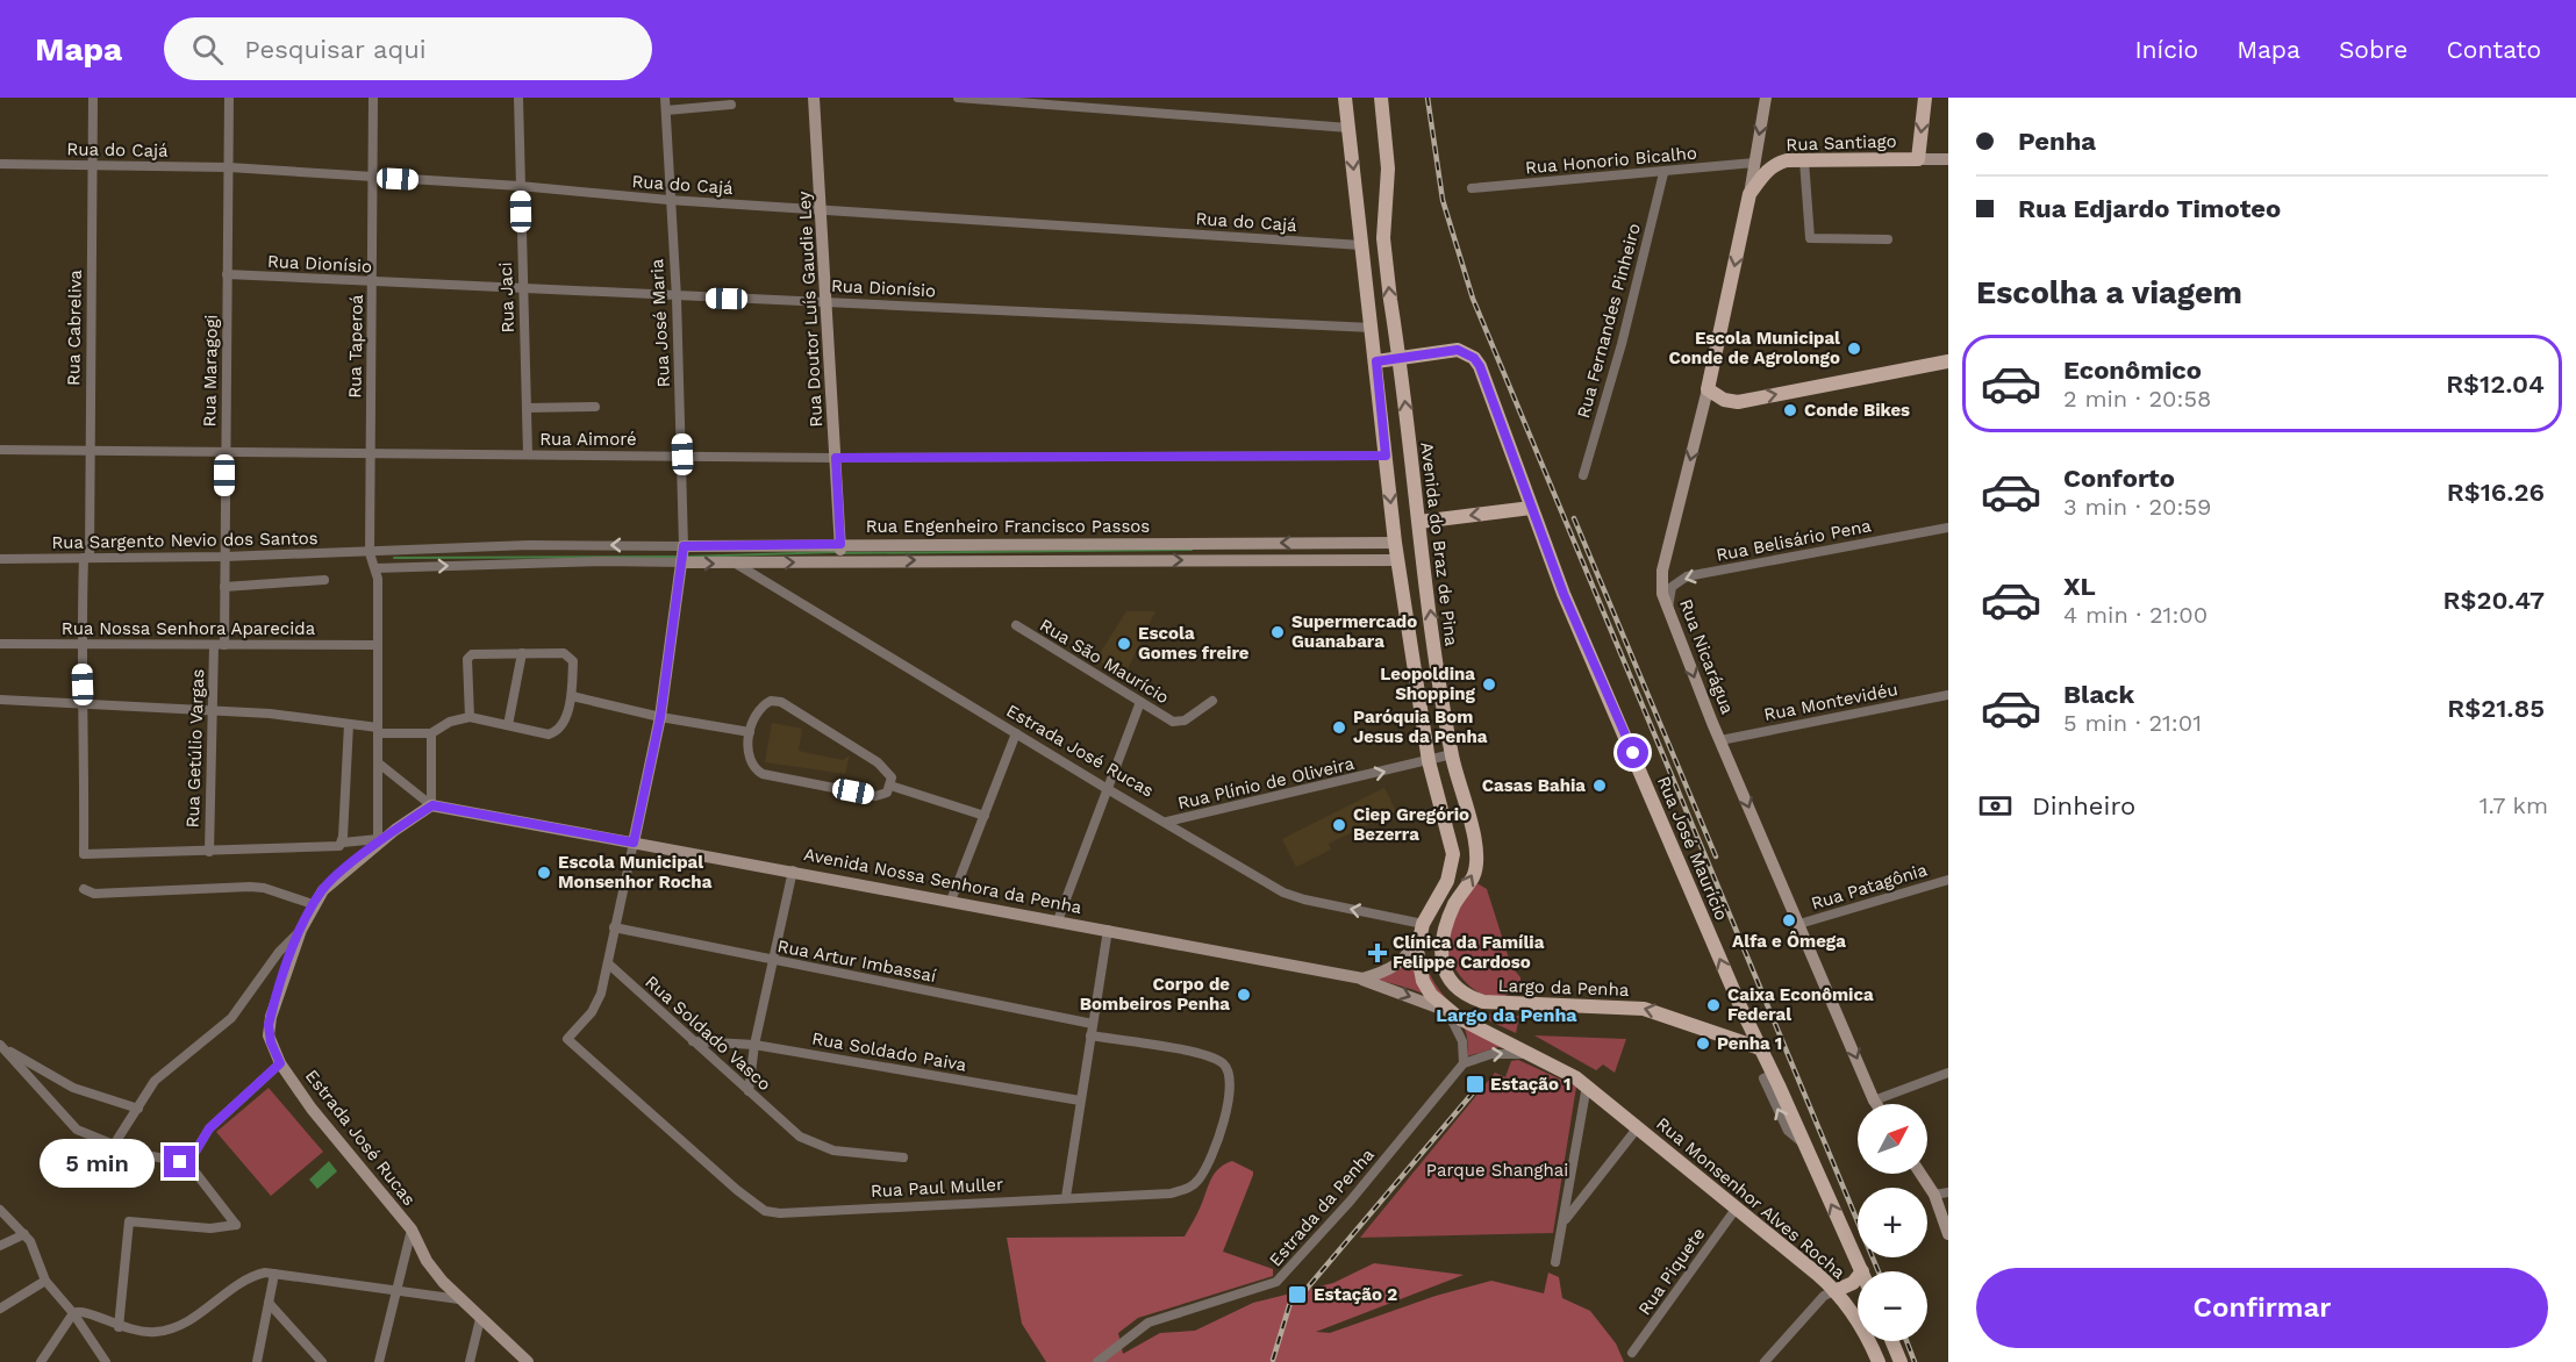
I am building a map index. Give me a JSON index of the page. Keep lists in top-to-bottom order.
{
  "streets": {
    "main road": [
      "Rua Santiago",
      "Avenida do Braz de Pina",
      "Rua Nicarágua",
      "Rua José Maurício",
      "Largo da Penha",
      "Rua Monsenhor Alves Rocha"
    ],
    "street": [
      "Rua do Cajá",
      "Rua Honorio Bicalho",
      "Rua Dionísio",
      "Rua Jaci",
      "Rua Doutor Luís Gaudie Ley",
      "Rua Fernandes Pinheiro",
      "Rua José Maria",
      "Rua Cabreliva",
      "Rua Taperoá",
      "Rua Maragogi",
      "Rua Aimoré",
      "Rua Engenheiro Francisco Passos",
      "Rua Sargento Nevio dos Santos",
      "Rua Belisário Pena",
      "Rua Nossa Senhora Aparecida",
      "Rua São Maurício",
      "Rua Montevidéu",
      "Rua Getúlio Vargas",
      "Estrada José Rucas",
      "Rua Plínio de Oliveira",
      "Avenida Nossa Senhora da Penha",
      "Rua Patagônia",
      "Rua Artur Imbassaí",
      "Rua Soldado Vasco",
      "Rua Soldado Paiva",
      "Rua Paul Muller",
      "Estrada da Penha",
      "Rua Piquete"
    ]
  },
  "crossings": [
    ["Rua Santiago", "Rua Nicarágua"],
    ["Rua do Cajá", "Rua Jaci"],
    ["Rua do Cajá", "Rua Doutor Luís Gaudie Ley"],
    ["Rua do Cajá", "Rua José Maria"],
    ["Rua do Cajá", "Rua Cabreliva"],
    ["Rua do Cajá", "Rua Taperoá"],
    ["Rua do Cajá", "Rua Maragogi"],
    ["Rua Honorio Bicalho", "Rua Fernandes Pinheiro"],
    ["Rua Honorio Bicalho", "Rua Nicarágua"],
    ["Rua Dionísio", "Rua Jaci"],
    ["Rua Dionísio", "Rua Doutor Luís Gaudie Ley"],
    ["Rua Dionísio", "Rua José Maria"],
    ["Rua Dionísio", "Rua Taperoá"],
    ["Rua Dionísio", "Rua Maragogi"],
    ["Rua Jaci", "Rua Aimoré"],
    ["Rua Doutor Luís Gaudie Ley", "Rua Aimoré"],
    ["Rua Doutor Luís Gaudie Ley", "Rua Engenheiro Francisco Passos"],
    ["Rua José Maria", "Rua Aimoré"],
    ["Rua José Maria", "Rua Engenheiro Francisco Passos"],
    ["Rua Cabreliva", "Rua Aimoré"],
    ["Rua Cabreliva", "Rua Sargento Nevio dos Santos"],
    ["Rua Cabreliva", "Rua Nossa Senhora Aparecida"],
    ["Rua Cabreliva", "Rua Getúlio Vargas"],
    ["Rua Taperoá", "Rua Aimoré"],
    ["Rua Taperoá", "Rua Engenheiro Francisco Passos"],
    ["Rua Taperoá", "Rua Sargento Nevio dos Santos"],
    ["Rua Maragogi", "Rua Aimoré"],
    ["Rua Maragogi", "Rua Sargento Nevio dos Santos"],
    ["Rua Maragogi", "Rua Nossa Senhora Aparecida"],
    ["Rua Engenheiro Francisco Passos", "Rua Sargento Nevio dos Santos"],
    ["Rua Engenheiro Francisco Passos", "Estrada José Rucas"],
    ["Rua Belisário Pena", "Rua Nicarágua"],
    ["Avenida do Braz de Pina", "Rua Plínio de Oliveira"],
    ["Avenida do Braz de Pina", "Rua José Maurício"],
    ["Avenida do Braz de Pina", "Largo da Penha"],
    ["Rua Nossa Senhora Aparecida", "Rua Getúlio Vargas"],
    ["Rua Nicarágua", "Rua Montevidéu"],
    ["Rua Nicarágua", "Rua Patagônia"],
    ["Estrada José Rucas", "Rua Plínio de Oliveira"],
    ["Estrada José Rucas", "Avenida Nossa Senhora da Penha"],
    ["Rua José Maurício", "Largo da Penha"],
    ["Rua Soldado Vasco", "Rua Soldado Paiva"],
    ["Rua Soldado Vasco", "Rua Paul Muller"],
    ["Rua Monsenhor Alves Rocha", "Rua Piquete"]
  ],
  "one_way": [
    "Rua Belisário Pena",
    "Rua Nicarágua",
    "Rua Plínio de Oliveira",
    "Rua José Maurício"
  ],
  "districts": ["Largo da Penha"],
  "parks": ["Parque Shanghai"],
  "places": {
    "other": [
      "Escola Municipal Conde de Agrolongo",
      "Conde Bikes",
      "Supermercado Guanabara",
      "Escola Gomes freire",
      "Leopoldina Shopping",
      "Paróquia Bom Jesus da Penha",
      "Casas Bahia",
      "Ciep Gregório Bezerra",
      "Escola Municipal Monsenhor Rocha",
      "Alfa e Ômega",
      "Corpo de Bombeiros Penha",
      "Caixa Econômica Federal",
      "Penha 1"
    ],
    "health": ["Clínica da Família Felippe Cardoso"],
    "transit": ["Estação 1", "Estação 2"]
  },
  "north": "top right",
  "page": {
    "header": "Mapa",
    "search": "Pesquisar aqui",
    "nav": [
      "Início",
      "Mapa",
      "Sobre",
      "Contato"
    ],
    "banner": ["Penha", "Rua Edjardo Timoteo"],
    "heading": "Escolha a viagem",
    "list": [
      {
        "name": "Econômico",
        "note": "2 min · 20:58",
        "value": "R$12.04"
      },
      {
        "name": "Conforto",
        "note": "3 min · 20:59",
        "value": "R$16.26"
      },
      {
        "name": "XL",
        "note": "4 min · 21:00",
        "value": "R$20.47"
      },
      {
        "name": "Black",
        "note": "5 min · 21:01",
        "value": "R$21.85"
      }
    ],
    "pay": ["Dinheiro", "1.7 km"],
    "map_buttons": ["+", "−"],
    "bubble": "5 min",
    "buttons": "Confirmar"
  }
}
